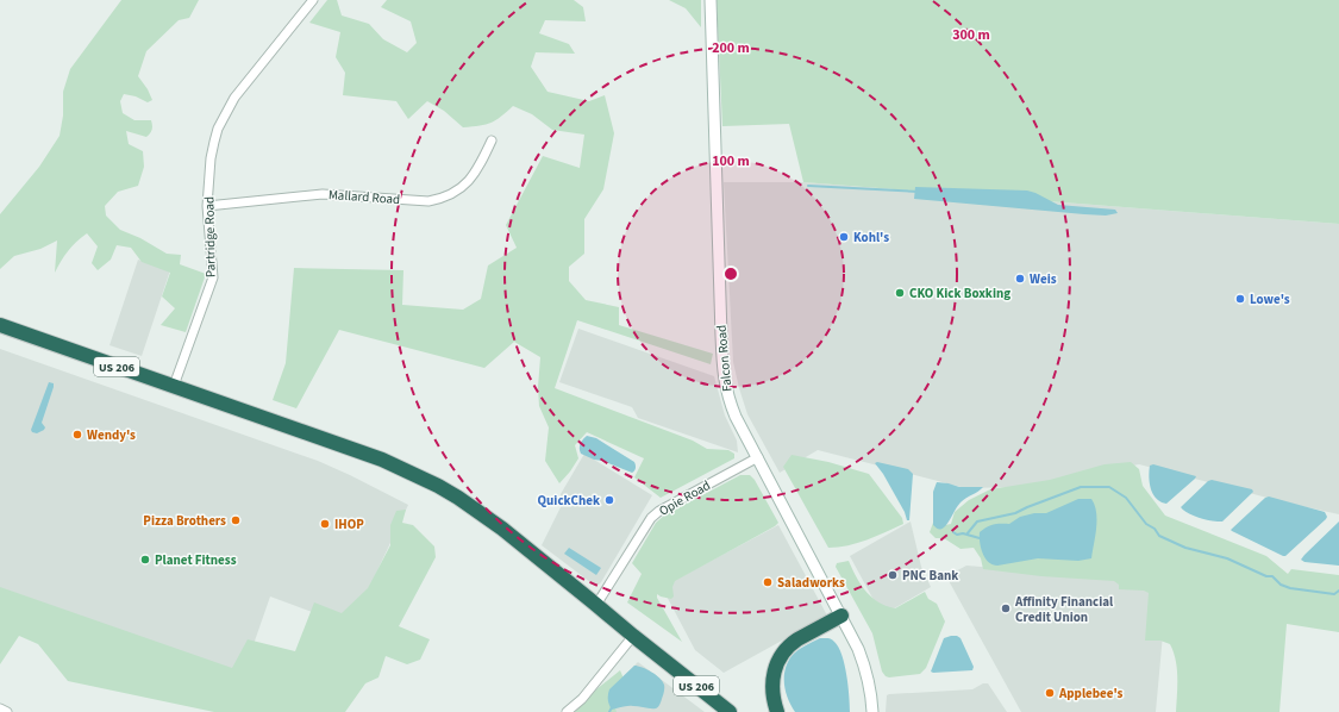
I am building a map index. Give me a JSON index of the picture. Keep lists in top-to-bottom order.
{
  "streets": {
    "highway": ["US 206"],
    "street": [
      "Mallard Road",
      "Partridge Road",
      "Falcon Road",
      "Opie Road"
    ]
  },
  "crossings": [
    ["Mallard Road", "Partridge Road"],
    ["Partridge Road", "US 206"],
    ["Falcon Road", "Opie Road"],
    ["US 206", "Opie Road"]
  ],
  "places": [
    "Kohl's",
    "Weis",
    "CKO Kick Boxking",
    "Lowe's",
    "Wendy's",
    "QuickChek",
    "Pizza Brothers",
    "IHOP",
    "Planet Fitness",
    "PNC Bank",
    "Saladworks",
    "Affinity Financial Credit Union",
    "Applebee's"
  ],
  "rings": ["300 m", "200 m", "100 m"]
}
